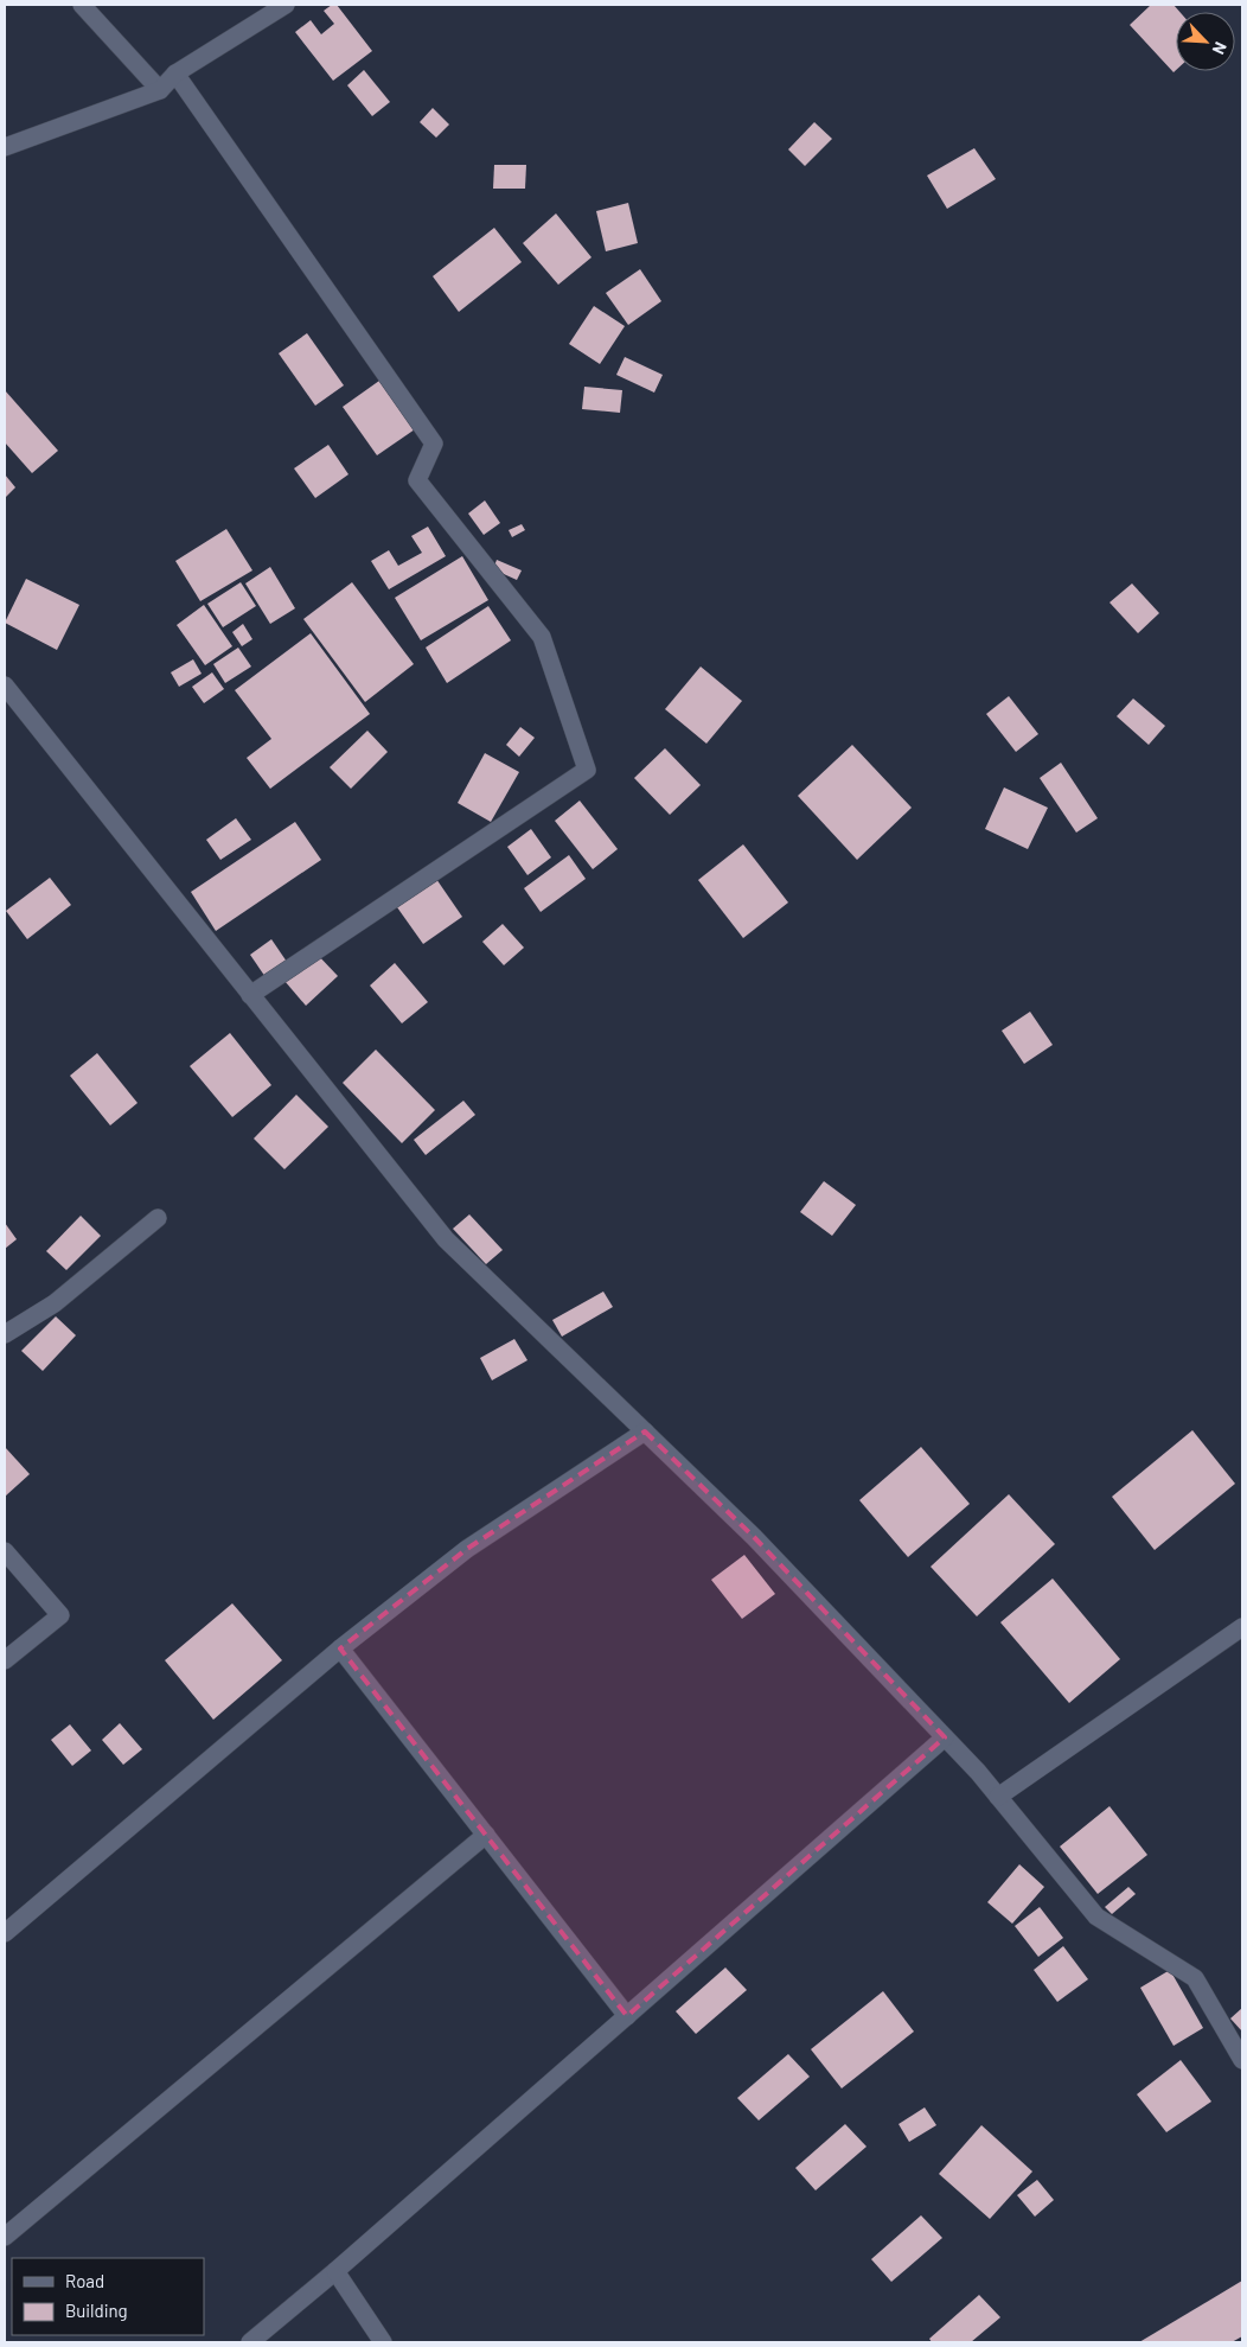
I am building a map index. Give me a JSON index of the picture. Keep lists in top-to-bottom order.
{
  "legend": ["Road", "Building"],
  "north": "bottom right"
}
